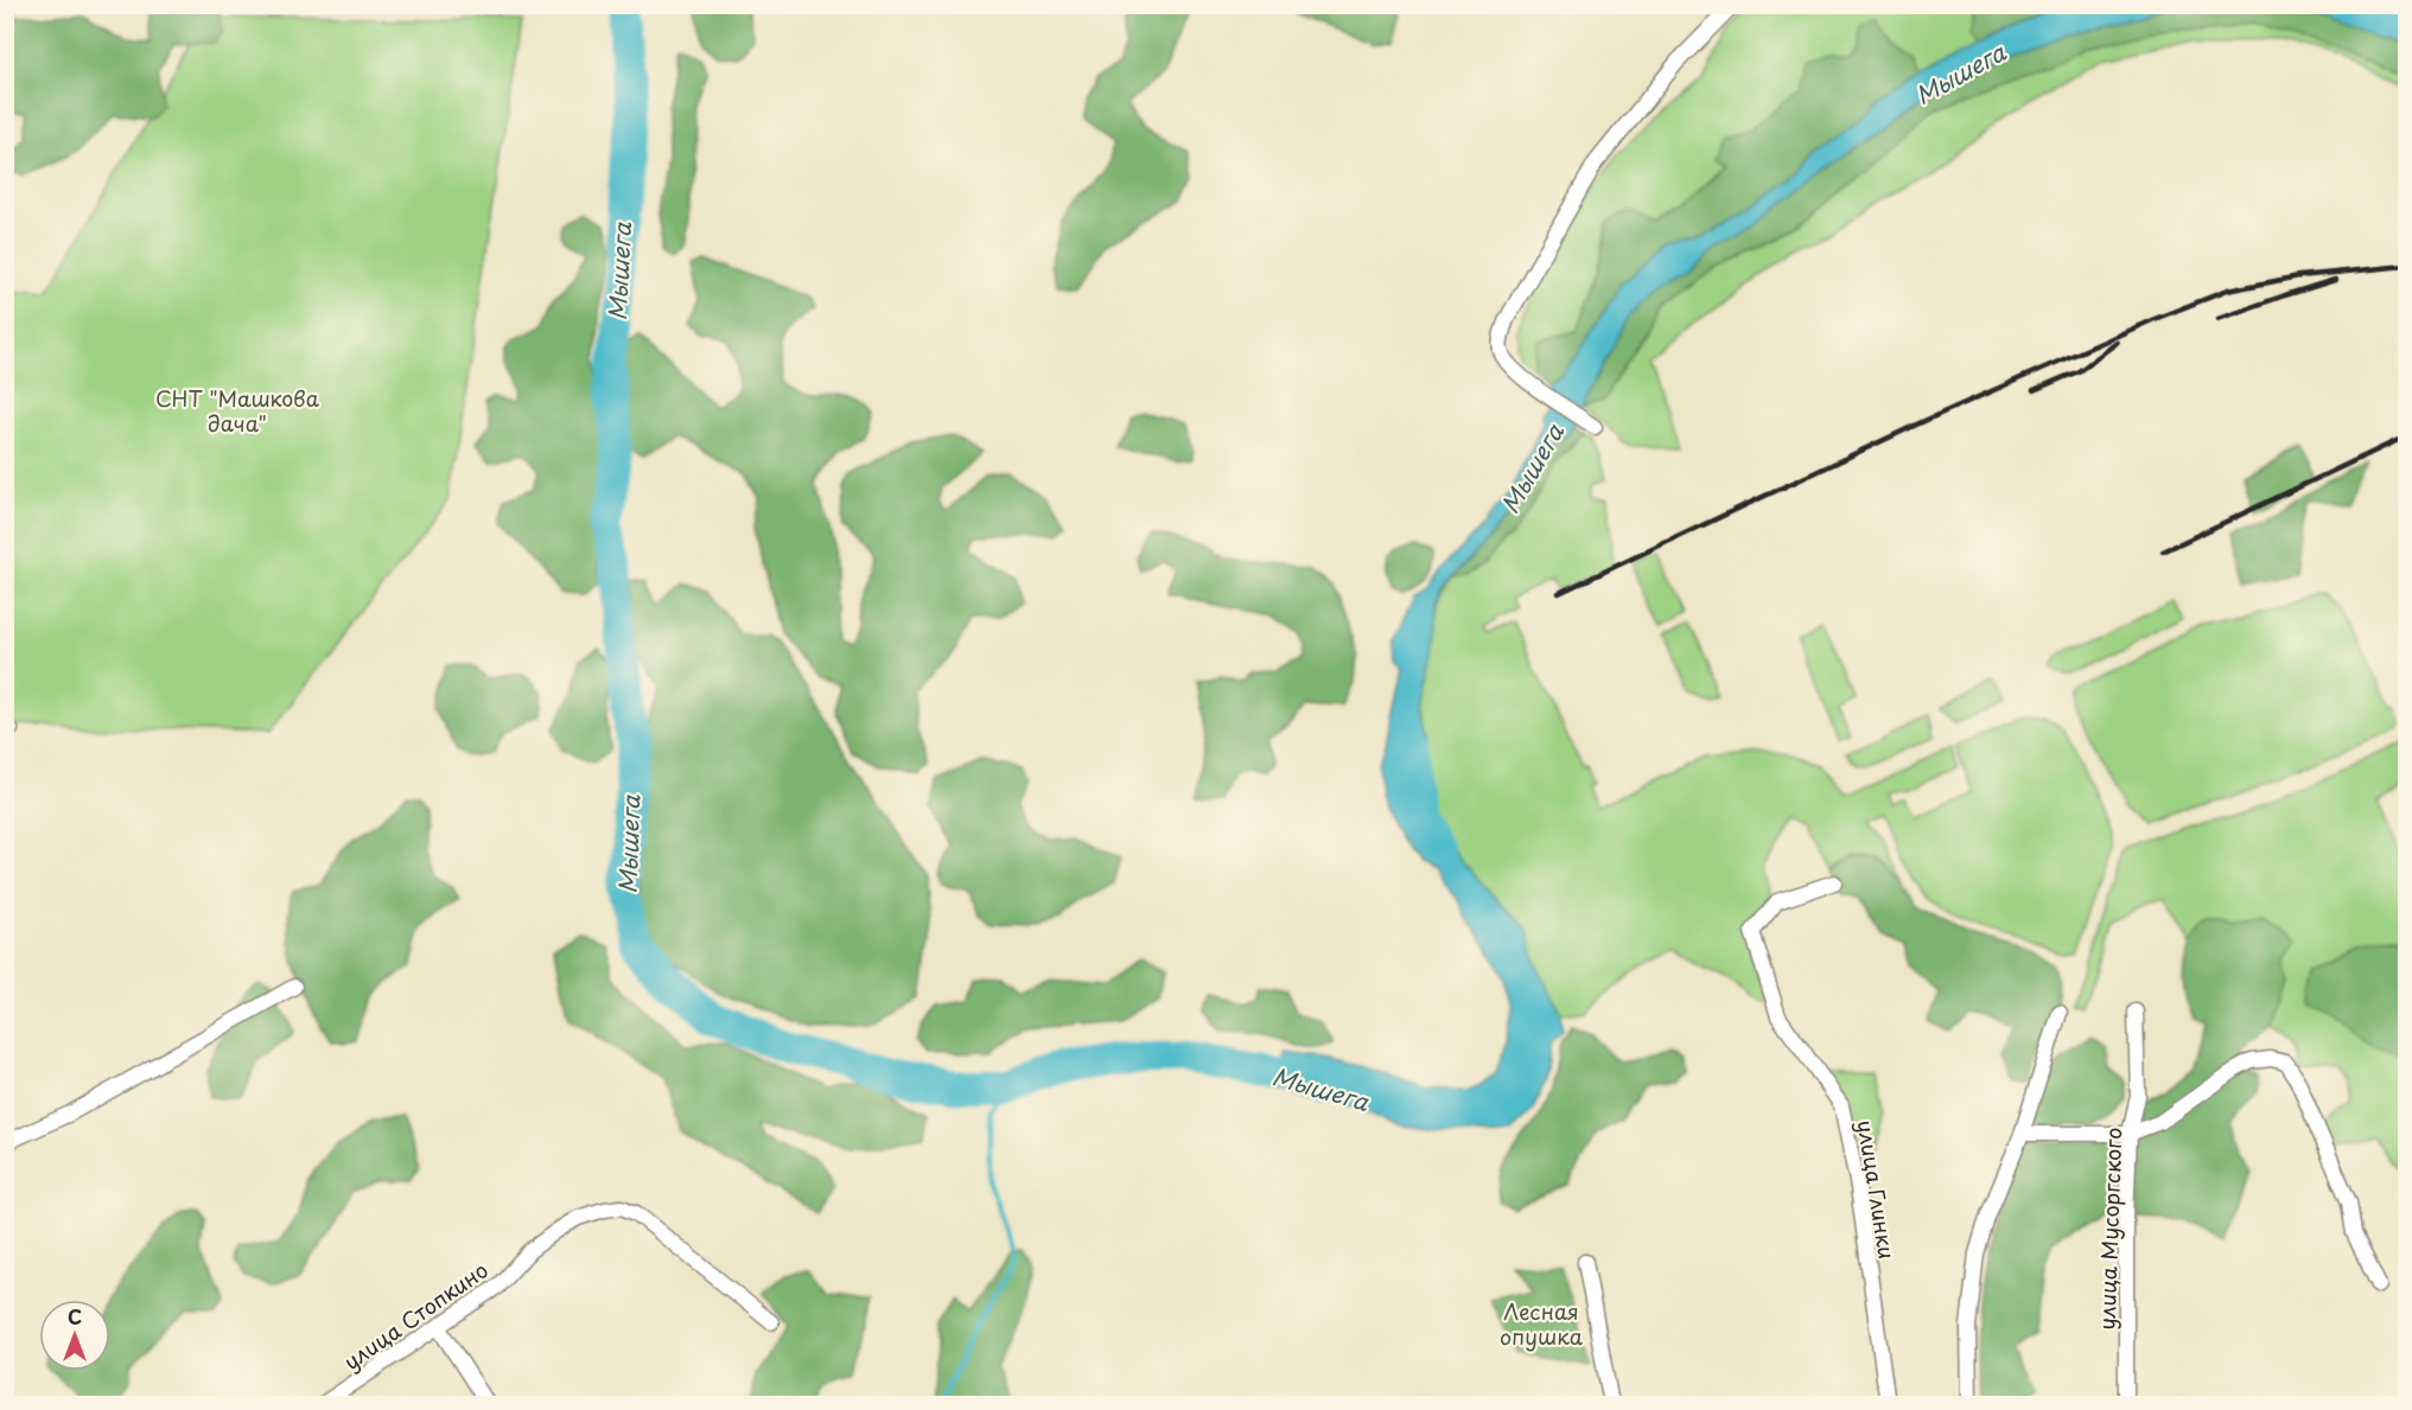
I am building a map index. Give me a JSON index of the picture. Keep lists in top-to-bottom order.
{
  "streets": {
    "street": ["улица Глинки", "улица Мусоргского", "улица Стопкино"]
  },
  "water": ["Мышега"],
  "parks": ["СНТ \"Машкова дача\"", "Лесная опушка"],
  "north": "top"
}
